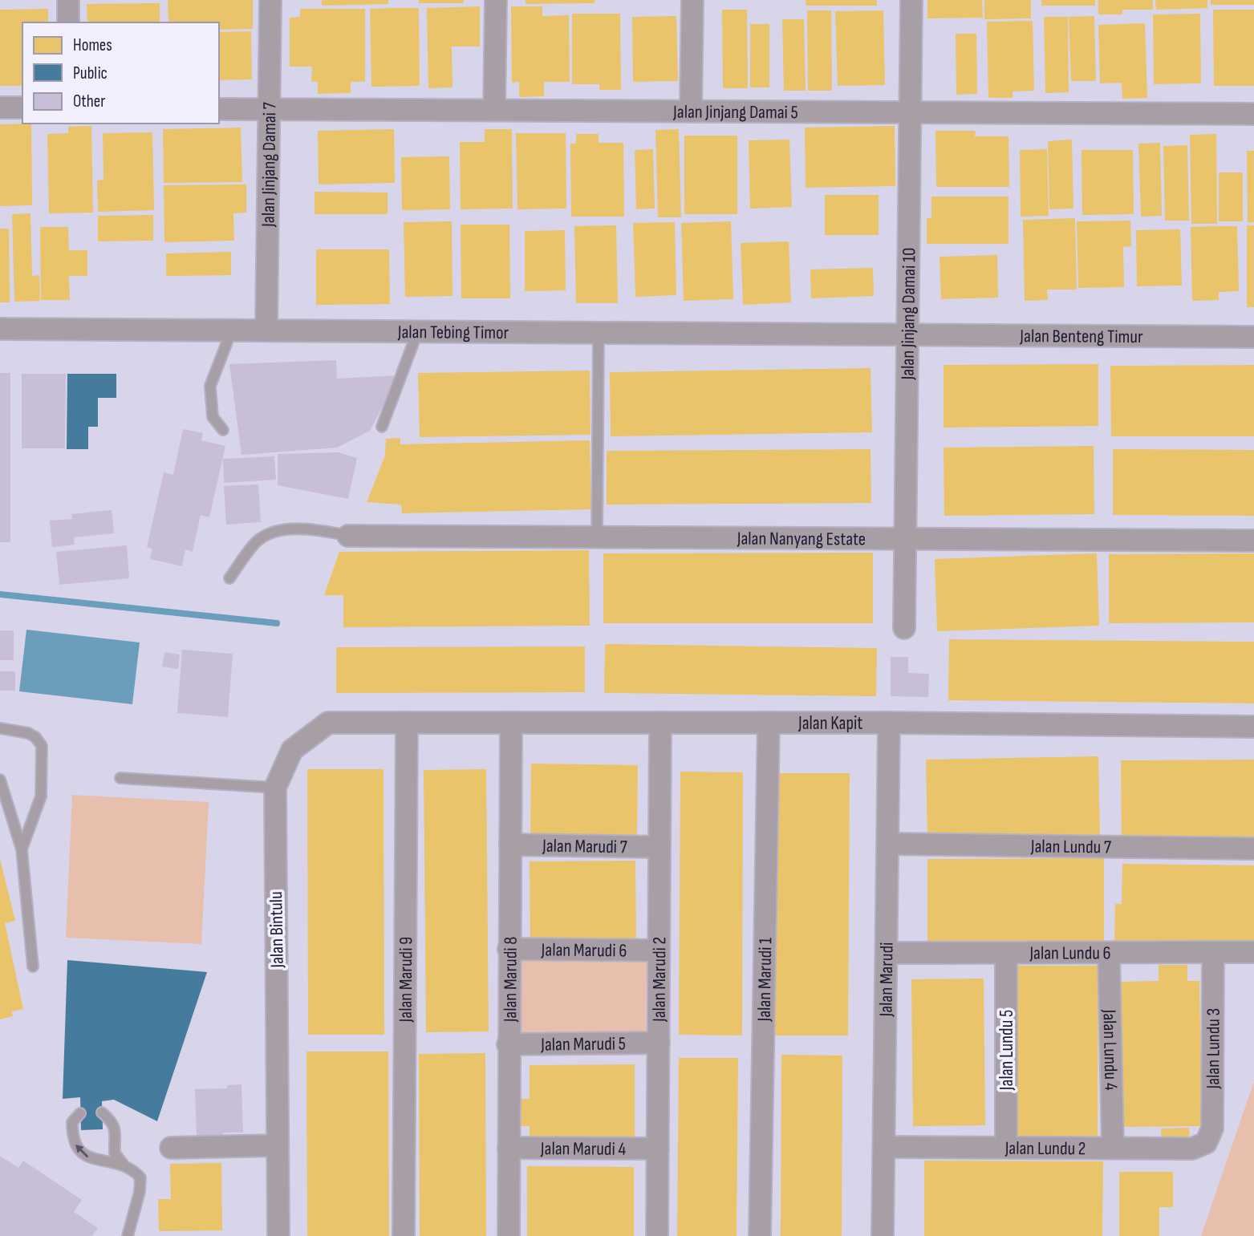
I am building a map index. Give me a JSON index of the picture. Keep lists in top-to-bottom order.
{
  "streets": {
    "street": [
      "Jalan Jinjang Damai 5",
      "Jalan Jinjang Damai 7",
      "Jalan Jinjang Damai 10",
      "Jalan Tebing Timor",
      "Jalan Benteng Timur",
      "Jalan Nanyang Estate",
      "Jalan Kapit",
      "Jalan Marudi 7",
      "Jalan Lundu 7",
      "Jalan Bintulu",
      "Jalan Marudi 6",
      "Jalan Lundu 6",
      "Jalan Marudi 9",
      "Jalan Marudi 8",
      "Jalan Marudi 2",
      "Jalan Marudi 1",
      "Jalan Marudi",
      "Jalan Marudi 5",
      "Jalan Lundu 3",
      "Jalan Lundu 5",
      "Jalan Lundu 4",
      "Jalan Lundu 2",
      "Jalan Marudi 4"
    ]
  },
  "crossings": [
    ["Jalan Jinjang Damai 5", "Jalan Jinjang Damai 7"],
    ["Jalan Jinjang Damai 5", "Jalan Jinjang Damai 10"],
    ["Jalan Jinjang Damai 7", "Jalan Tebing Timor"],
    ["Jalan Jinjang Damai 10", "Jalan Tebing Timor"],
    ["Jalan Jinjang Damai 10", "Jalan Benteng Timur"],
    ["Jalan Jinjang Damai 10", "Jalan Nanyang Estate"],
    ["Jalan Tebing Timor", "Jalan Benteng Timur"],
    ["Jalan Kapit", "Jalan Bintulu"],
    ["Jalan Kapit", "Jalan Marudi 9"],
    ["Jalan Kapit", "Jalan Marudi 8"],
    ["Jalan Kapit", "Jalan Marudi 2"],
    ["Jalan Kapit", "Jalan Marudi 1"],
    ["Jalan Kapit", "Jalan Marudi"],
    ["Jalan Marudi 7", "Jalan Marudi 8"],
    ["Jalan Marudi 7", "Jalan Marudi 2"],
    ["Jalan Lundu 7", "Jalan Marudi"],
    ["Jalan Bintulu", "Jalan Marudi 9"],
    ["Jalan Marudi 6", "Jalan Marudi 8"],
    ["Jalan Marudi 6", "Jalan Marudi 2"],
    ["Jalan Lundu 6", "Jalan Marudi"],
    ["Jalan Lundu 6", "Jalan Lundu 3"],
    ["Jalan Lundu 6", "Jalan Lundu 5"],
    ["Jalan Lundu 6", "Jalan Lundu 4"],
    ["Jalan Marudi 8", "Jalan Marudi 5"],
    ["Jalan Marudi 8", "Jalan Marudi 4"],
    ["Jalan Marudi 2", "Jalan Marudi 5"],
    ["Jalan Marudi 2", "Jalan Marudi 4"],
    ["Jalan Marudi", "Jalan Lundu 2"],
    ["Jalan Lundu 3", "Jalan Lundu 2"],
    ["Jalan Lundu 5", "Jalan Lundu 2"],
    ["Jalan Lundu 4", "Jalan Lundu 2"]
  ],
  "legend": ["Homes", "Public", "Other"]
}
